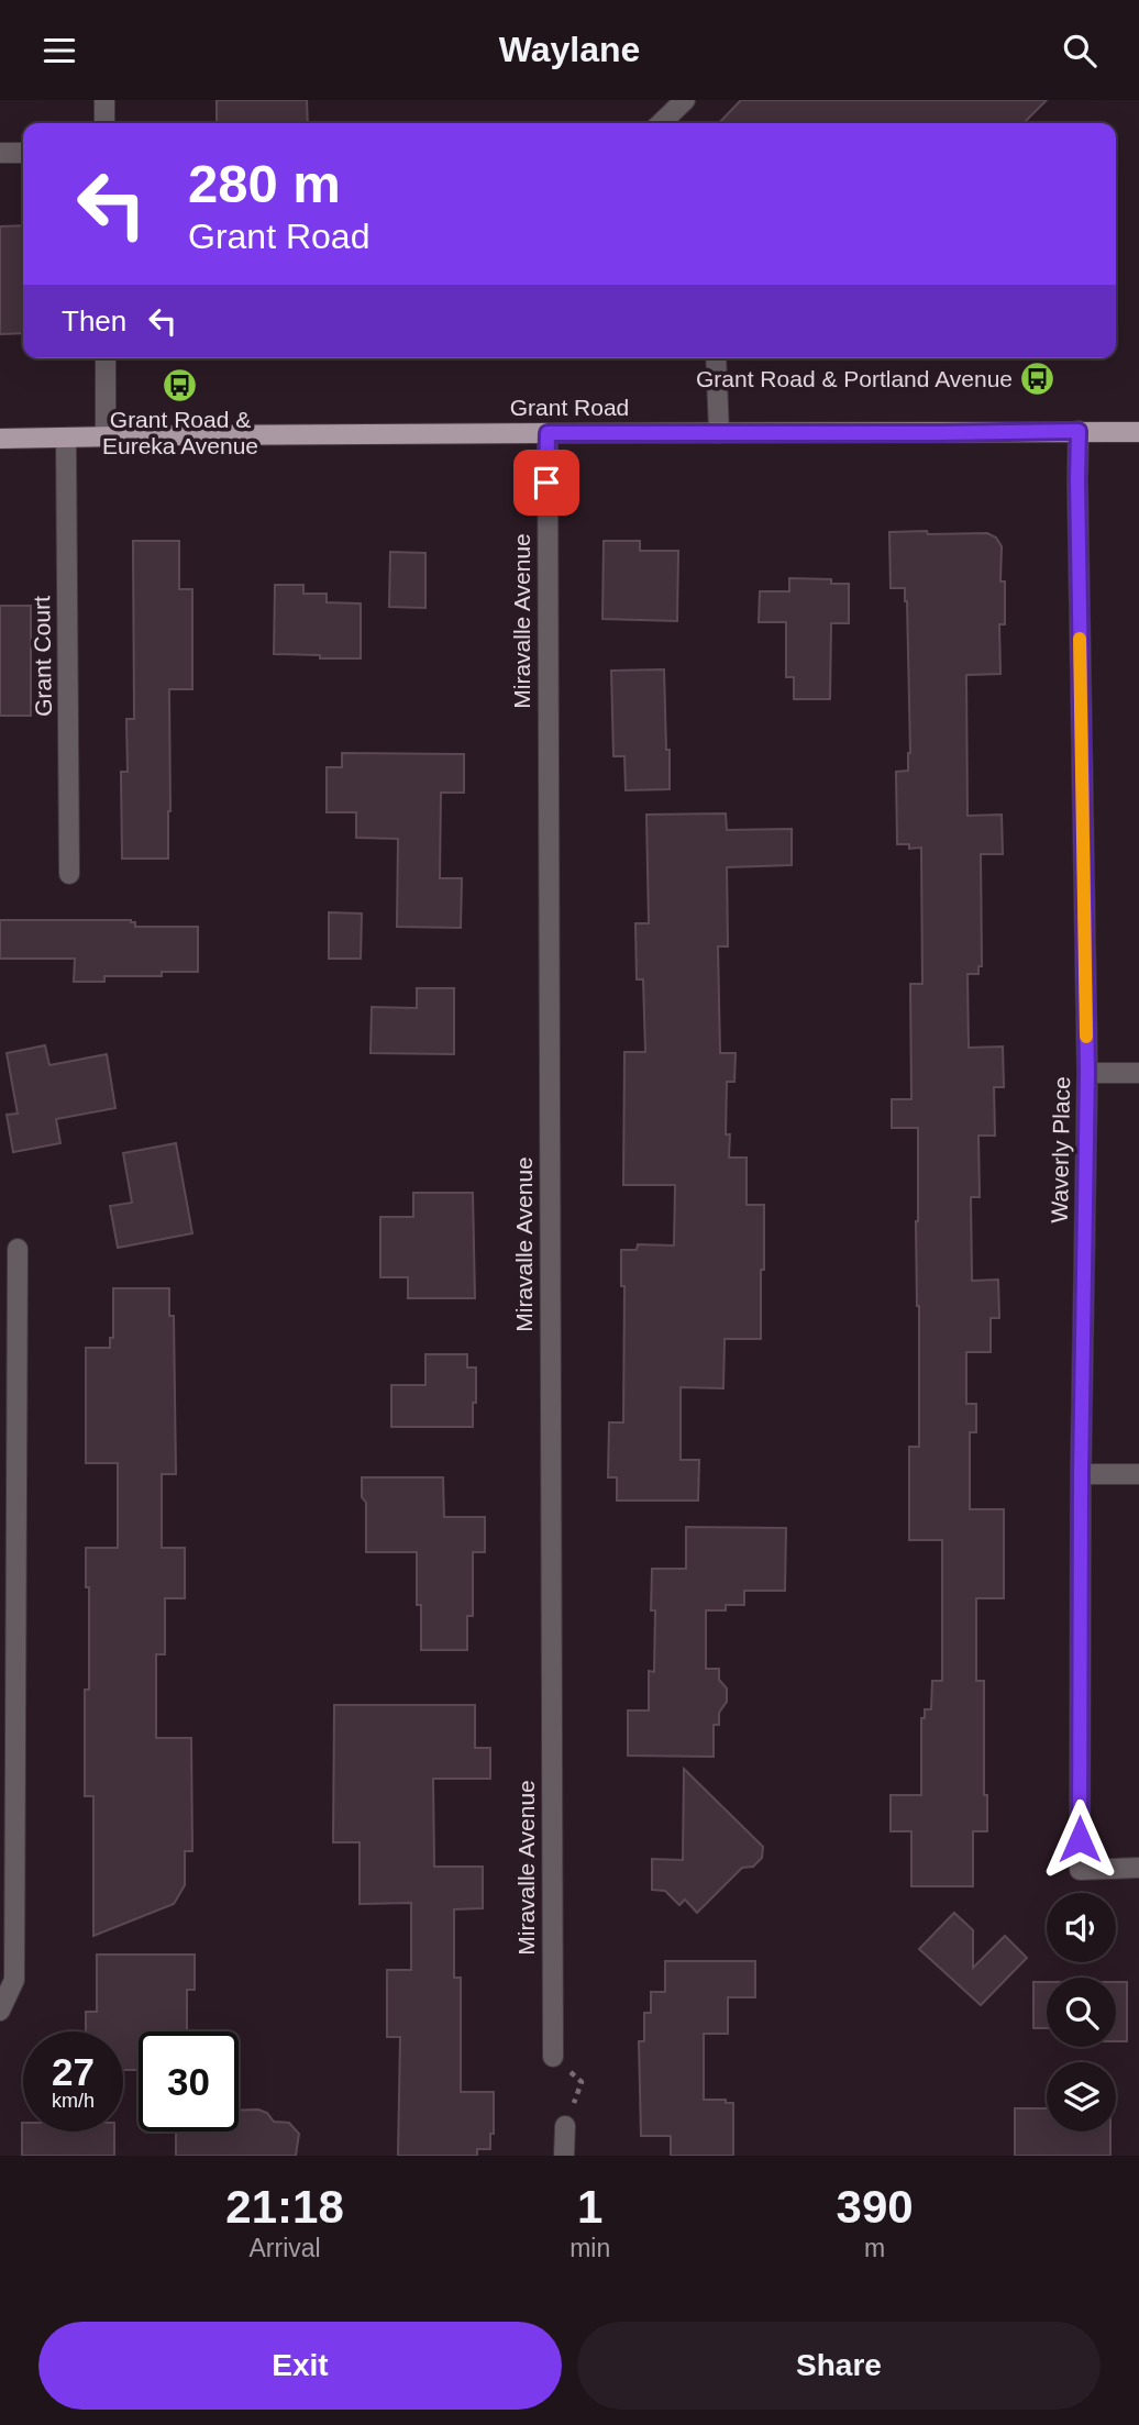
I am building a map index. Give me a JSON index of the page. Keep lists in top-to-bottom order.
{
  "streets": {
    "main road": ["Grant Road"],
    "street": ["Miravalle Avenue", "Grant Court", "Waverly Place"]
  },
  "crossings": [
    ["Grant Road", "Miravalle Avenue"],
    ["Grant Road", "Grant Court"],
    ["Grant Road", "Waverly Place"]
  ],
  "places": {
    "bus stop": ["Grant Road & Portland Avenue", "Grant Road & Eureka Avenue"]
  },
  "page": {
    "header": "Waylane",
    "turn": ["280 m", "Grant Road"],
    "then": "Then",
    "speed": "27 km/h",
    "limit": "30",
    "eta": [
      "21:18",
      "Arrival",
      "1",
      "min",
      "390",
      "m"
    ],
    "buttons": ["Exit", "Share"]
  }
}
